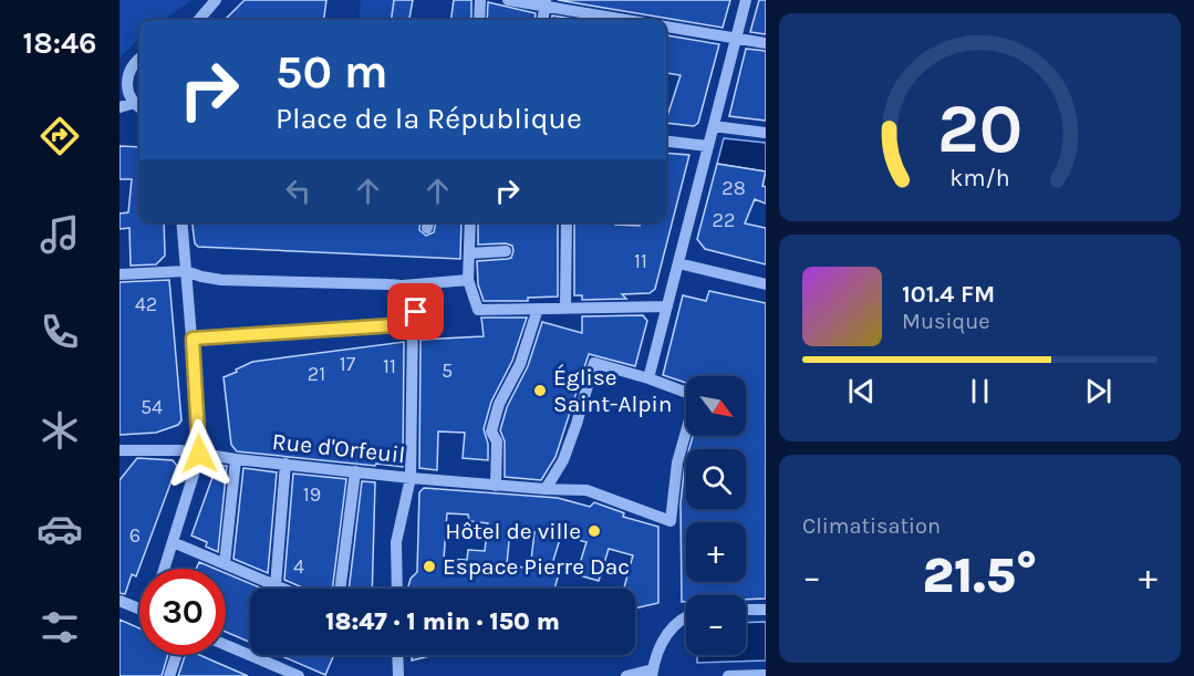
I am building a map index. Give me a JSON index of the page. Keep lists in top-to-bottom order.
{
  "streets": {
    "street": ["Rue d'Orfeuil"]
  },
  "places": ["Église Saint-Alpin", "Hôtel de ville", "Espace Pierre Dac"],
  "house_numbers": [
    "28",
    "22",
    "11",
    "42",
    "17",
    "11",
    "5",
    "21",
    "54",
    "19",
    "6",
    "4"
  ],
  "north": "bottom right",
  "page": {
    "tabs": "18:46",
    "turn": ["50 m", "Place de la République"],
    "song": ["101.4 FM", "Musique"],
    "map_buttons": ["+", "−"],
    "tile": "Climatisation",
    "heat": ["−", "21.5°", "+"],
    "limit": "30",
    "trip": "18:47 · 1 min · 150 m",
    "gauge": ["20", "km/h"]
  }
}
